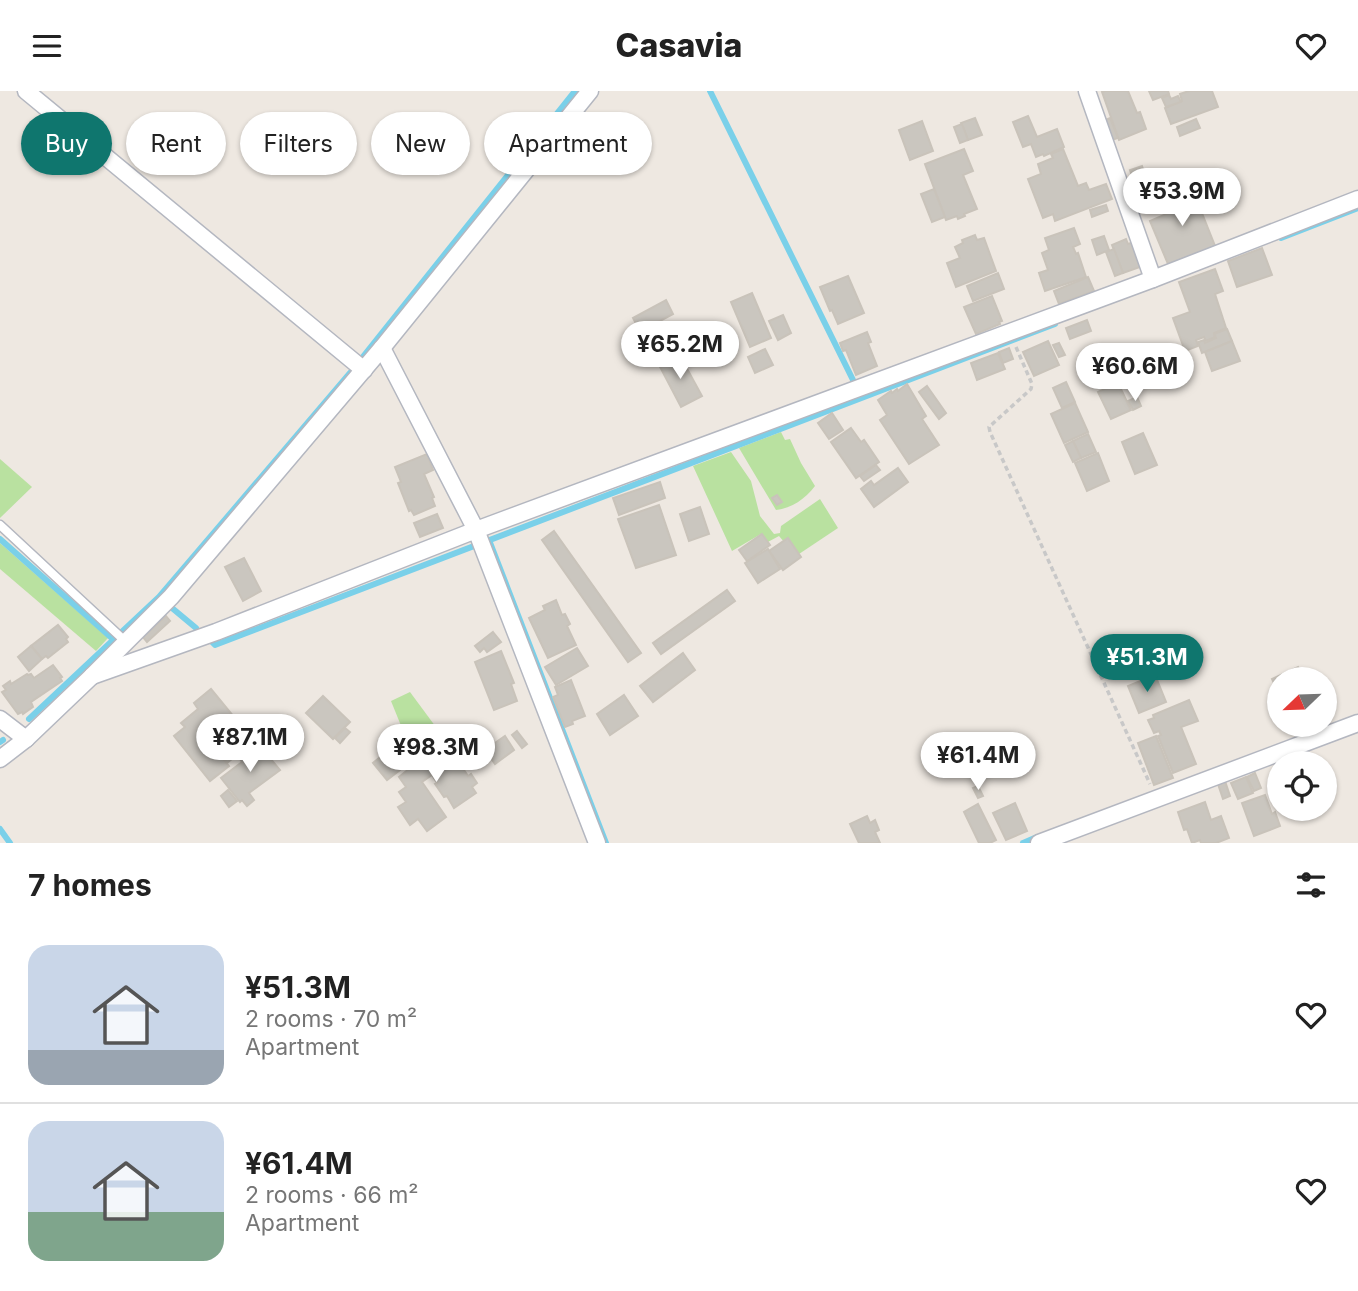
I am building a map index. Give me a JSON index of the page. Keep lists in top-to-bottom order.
{
  "north": "bottom left",
  "page": {
    "header": "Casavia",
    "chip": [
      "Buy",
      "Rent",
      "Filters",
      "New",
      "Apartment"
    ],
    "price": [
      "¥53.9M",
      "¥65.2M",
      "¥60.6M",
      "¥51.3M",
      "¥87.1M",
      "¥98.3M",
      "¥61.4M"
    ],
    "heading": "7 homes",
    "list": [
      {
        "name": "¥51.3M",
        "note": "2 rooms · 70 m² · Apartment"
      },
      {
        "name": "¥61.4M",
        "note": "2 rooms · 66 m² · Apartment"
      }
    ]
  }
}
